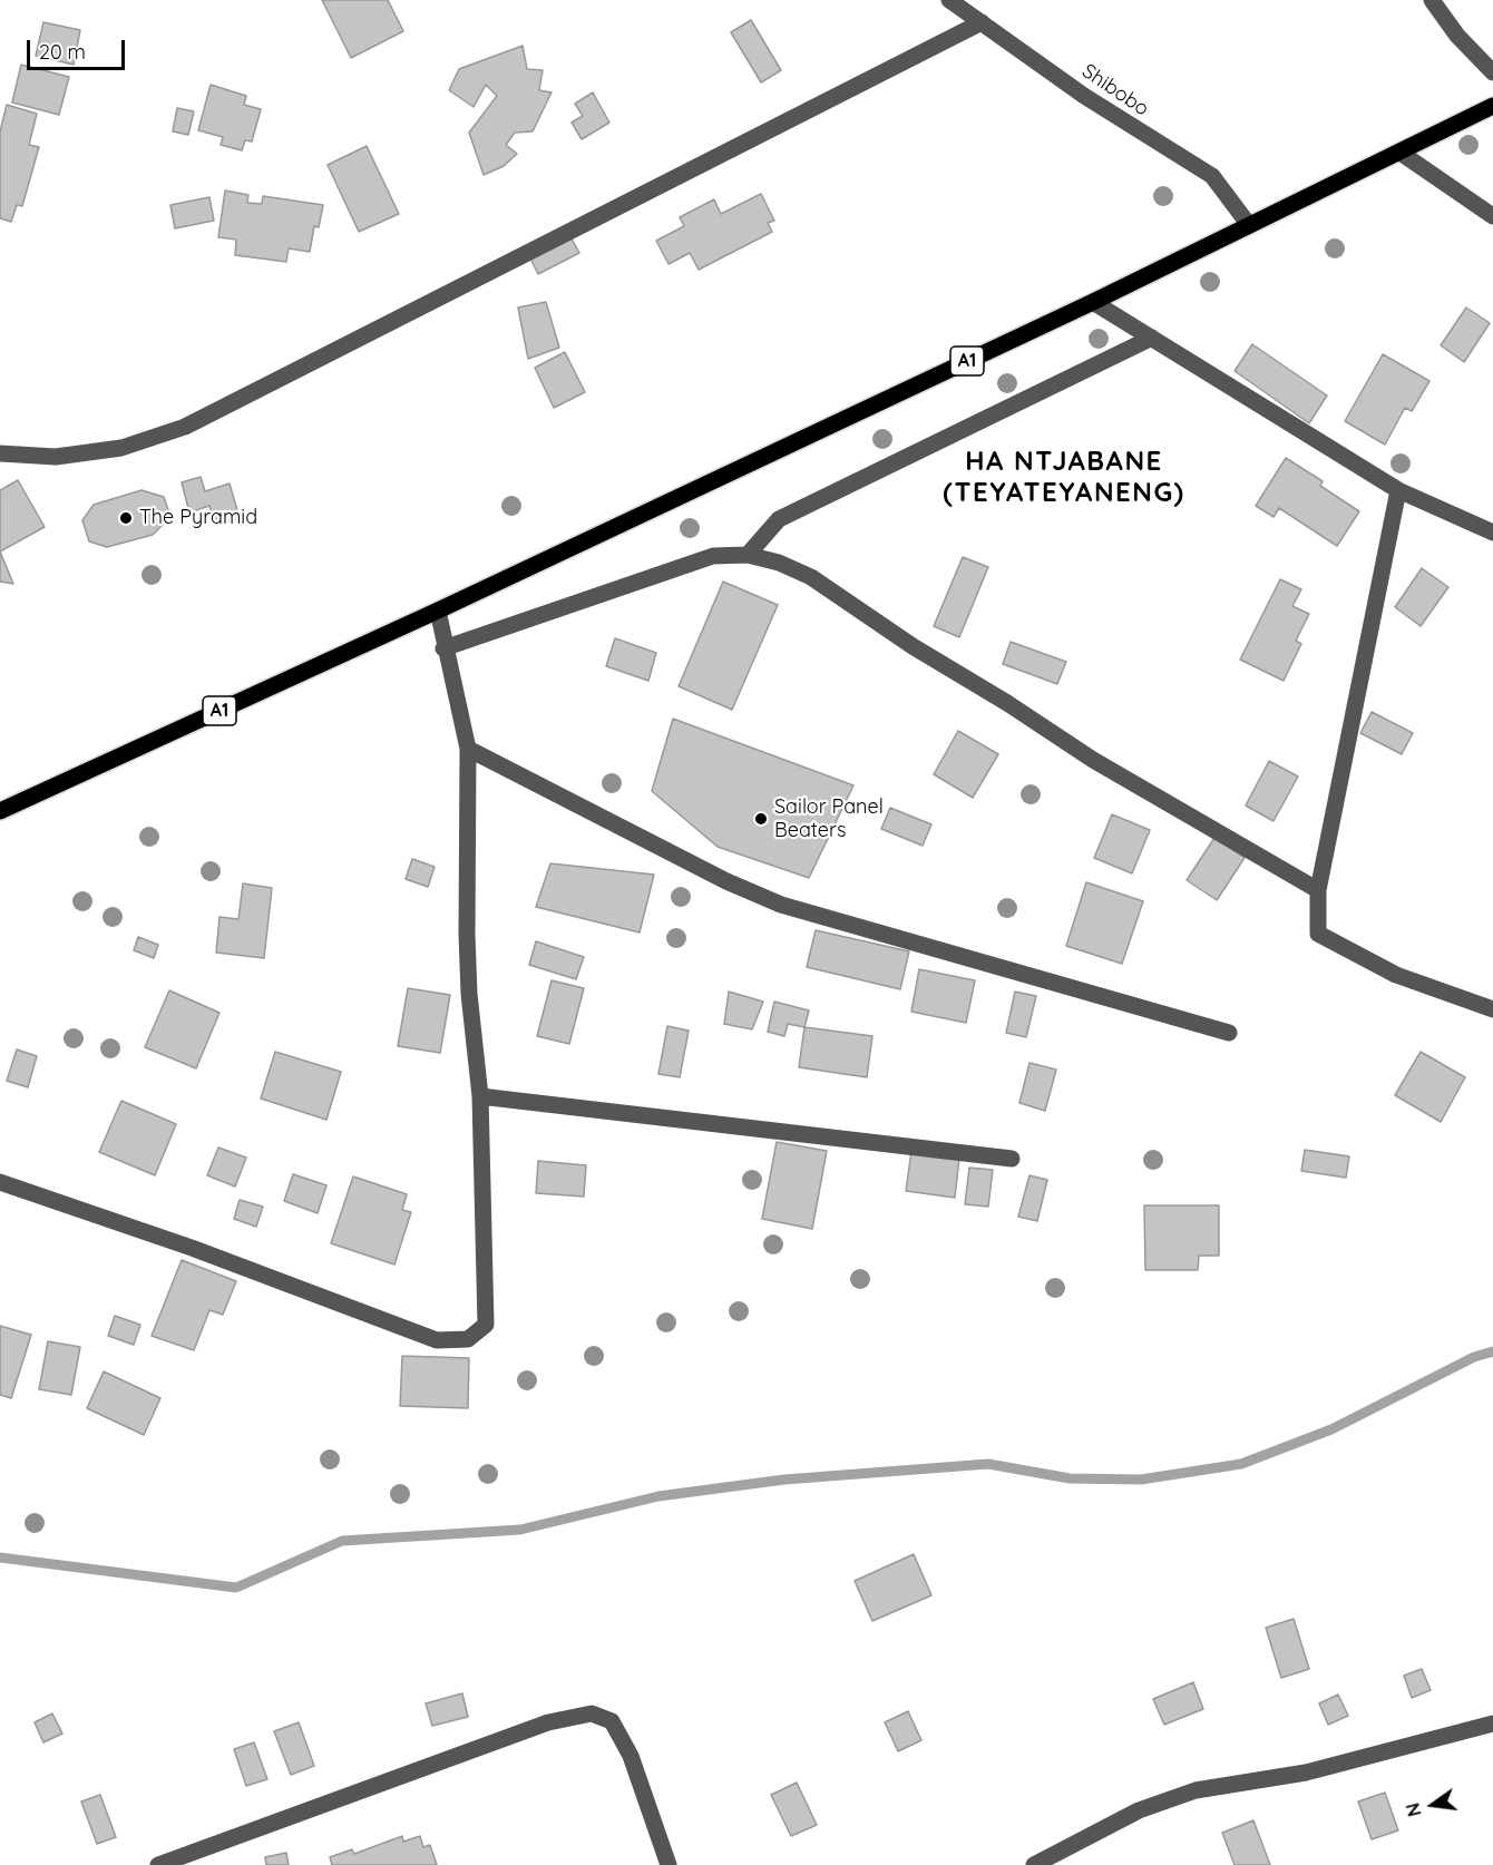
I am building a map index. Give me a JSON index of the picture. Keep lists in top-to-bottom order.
{
  "streets": {
    "main road": ["A1"],
    "street": ["Shibobo"]
  },
  "crossings": [
    ["Shibobo", "A1"]
  ],
  "districts": ["HA NTJABANE (TEYATEYANENG)"],
  "places": ["The Pyramid", "Sailor Panel Beaters"],
  "scale_bar": "20 m",
  "north": "left"
}
